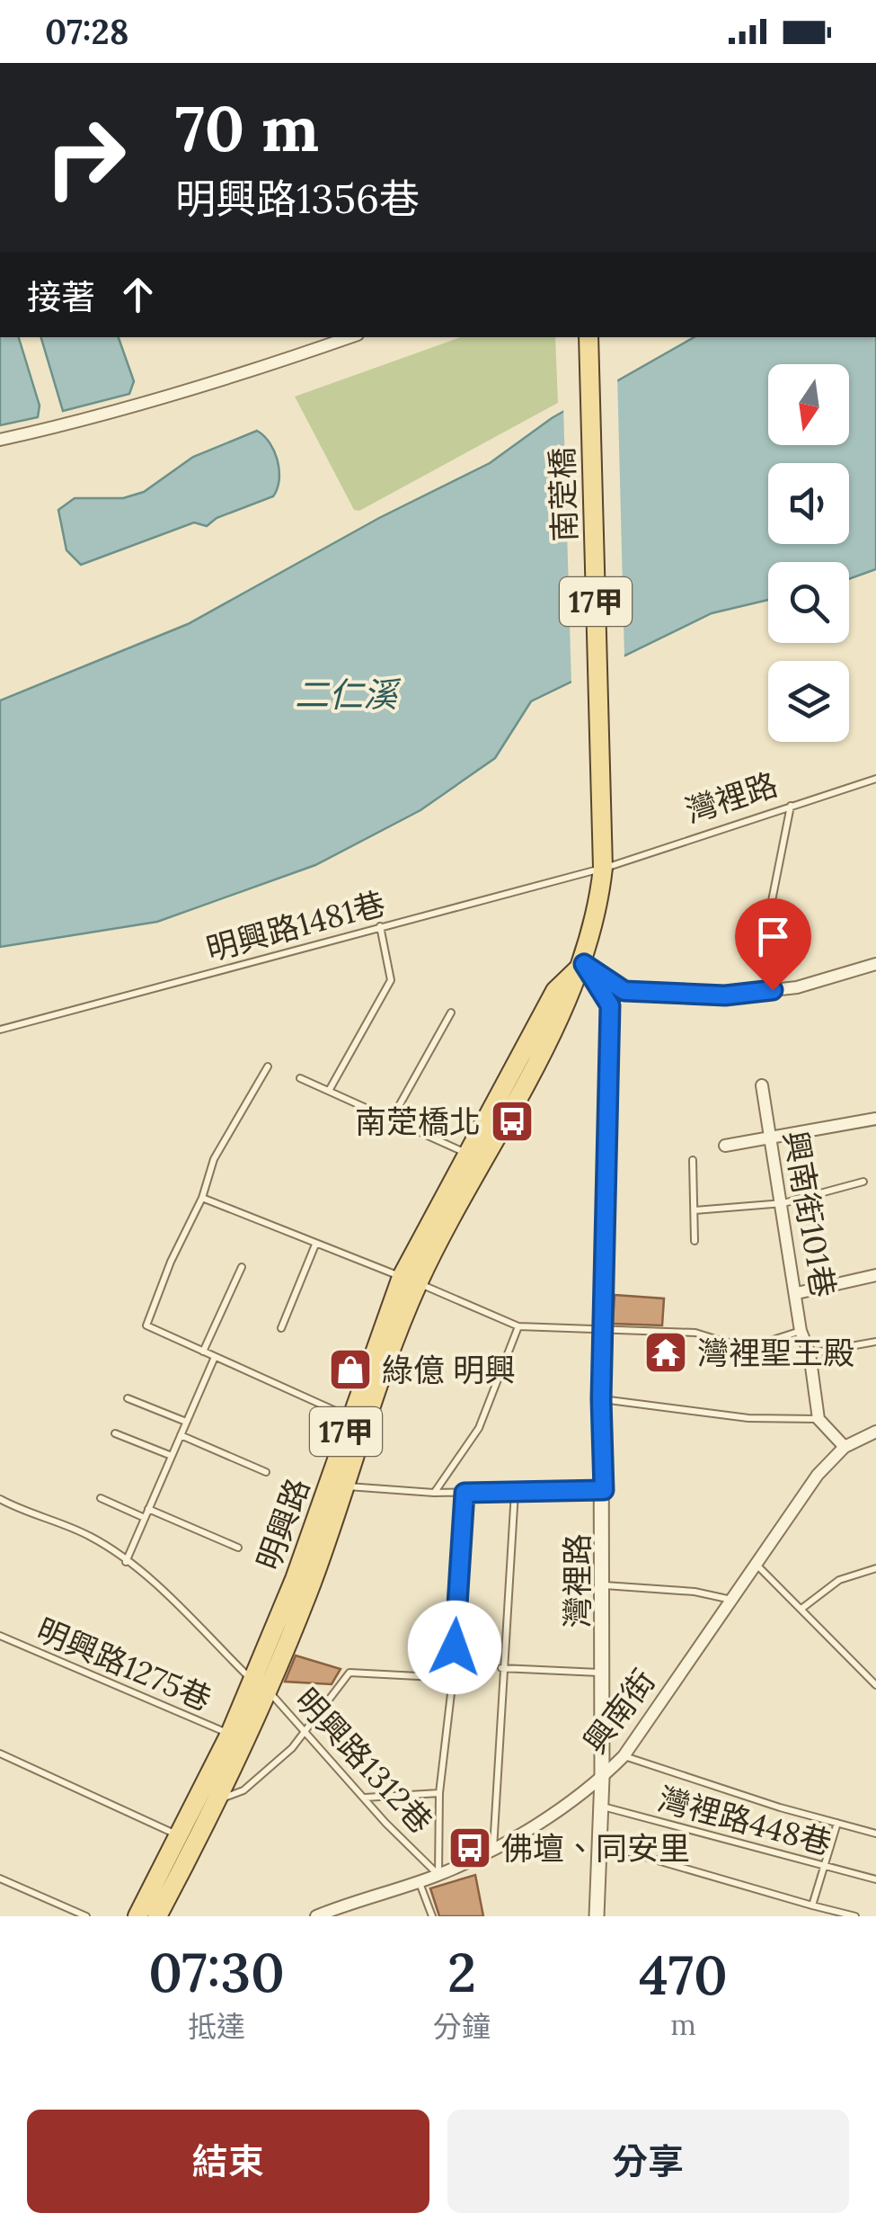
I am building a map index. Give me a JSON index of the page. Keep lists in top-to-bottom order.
{
  "streets": {
    "main road": ["南萣橋", "17甲", "明興路"],
    "street": ["灣裡路", "興南街101巷", "興南街"],
    "lane": [
      "明興路1481巷",
      "明興路1275巷",
      "明興路1312巷",
      "灣裡路448巷"
    ]
  },
  "crossings": [
    ["南萣橋", "灣裡路"],
    ["南萣橋", "明興路1481巷"],
    ["南萣橋", "明興路"],
    ["灣裡路", "明興路1481巷"],
    ["灣裡路", "明興路"],
    ["灣裡路", "興南街"],
    ["灣裡路", "灣裡路448巷"],
    ["明興路1481巷", "明興路"],
    ["明興路", "明興路1275巷"],
    ["明興路", "明興路1312巷"],
    ["興南街", "明興路1312巷"]
  ],
  "water": ["二仁溪"],
  "places": {
    "bus stop": ["南萣橋北", "佛壇、同安里"],
    "temple": ["灣裡聖王殿"],
    "shop": ["綠億 明興"]
  },
  "north": "bottom",
  "page": {
    "status": "07:28",
    "turn": ["70 m", "明興路1356巷"],
    "then": "接著",
    "eta": [
      "07:30",
      "抵達",
      "2",
      "分鐘",
      "470",
      "m"
    ],
    "buttons": ["結束", "分享"]
  }
}
